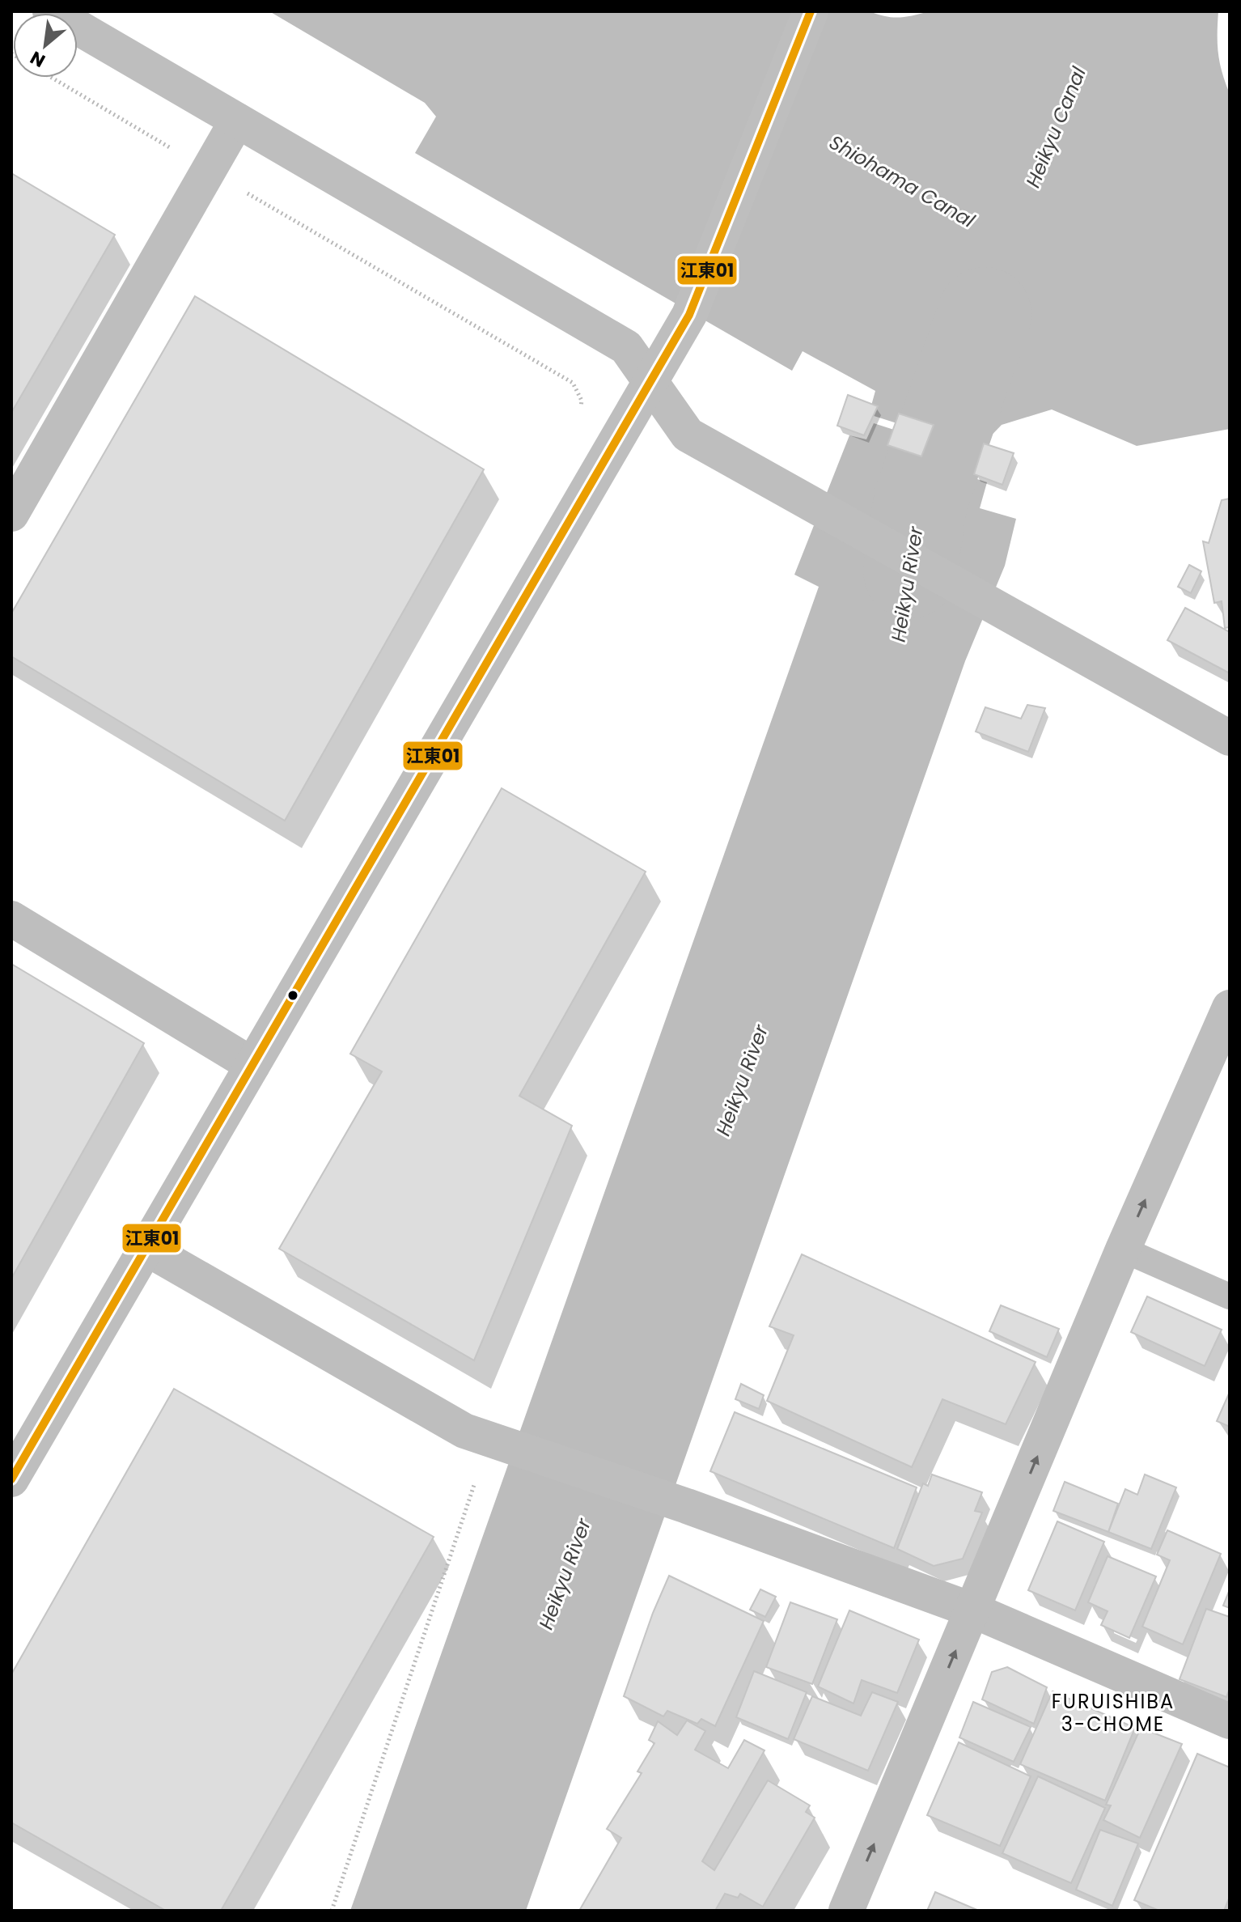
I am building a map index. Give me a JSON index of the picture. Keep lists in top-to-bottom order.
{
  "districts": ["FURUISHIBA 3-CHOME"],
  "water": ["Heikyu Canal", "Shiohama Canal", "Heikyu River"],
  "lines": ["transit line 江東01"],
  "north": "bottom left"
}
